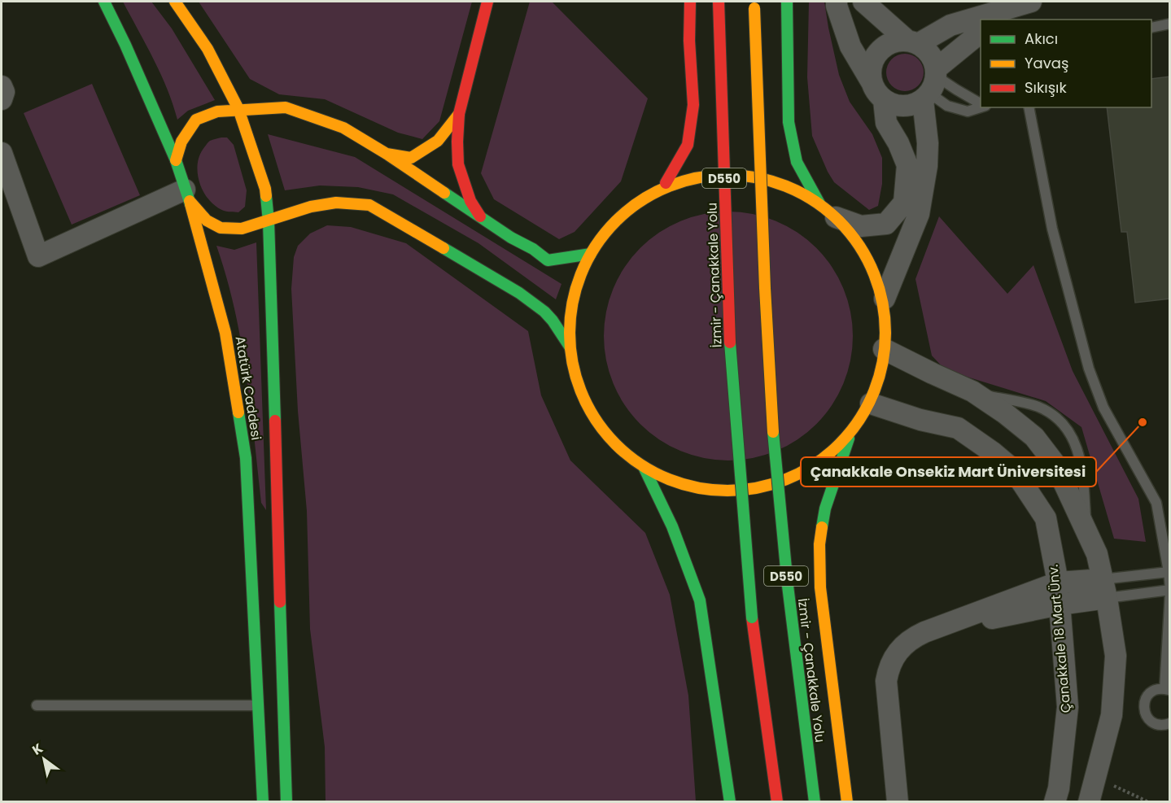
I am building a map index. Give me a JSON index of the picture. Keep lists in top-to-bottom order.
{
  "streets": {
    "main road": ["D550", "İzmir - Çanakkale Yolu", "Atatürk Caddesi"],
    "street": ["Çanakkale 18 Mart Ünv."]
  },
  "places": ["Çanakkale Onsekiz Mart Üniversitesi"],
  "legend": ["Akıcı", "Yavaş", "Sıkışık"],
  "north": "top left"
}
